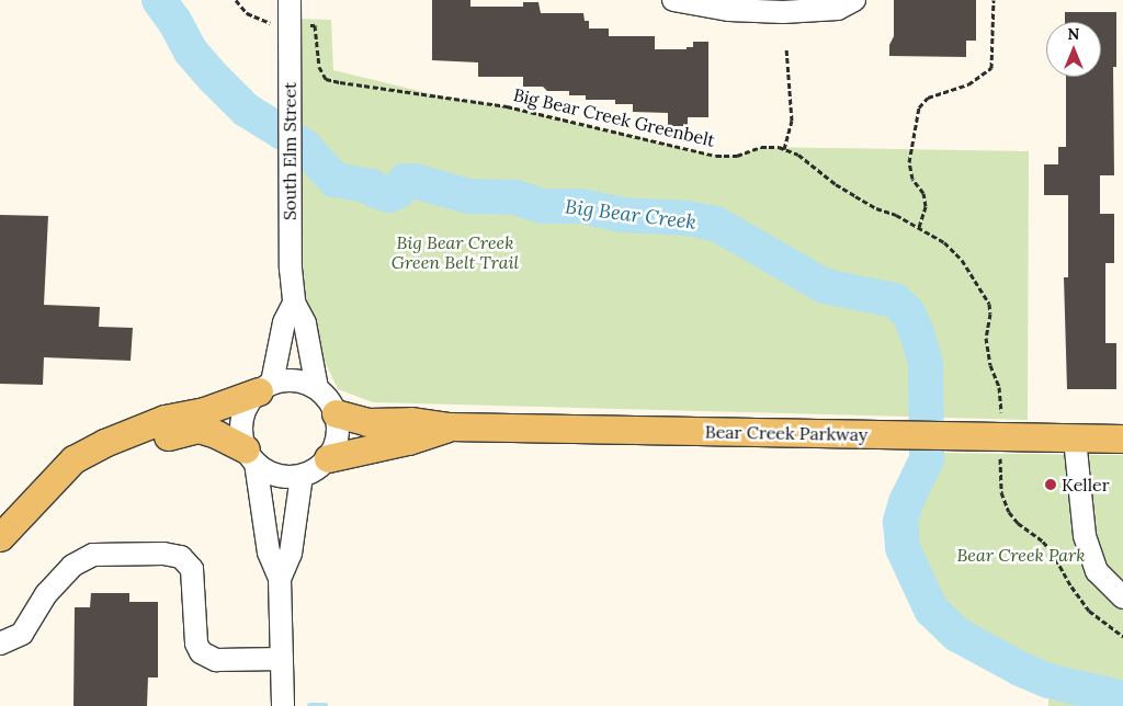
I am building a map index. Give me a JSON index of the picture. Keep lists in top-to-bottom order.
{
  "streets": {
    "main road": ["Bear Creek Parkway"],
    "street": ["South Elm Street"],
    "path": ["Big Bear Creek Greenbelt"]
  },
  "crossings": [
    ["Big Bear Creek Greenbelt", "Bear Creek Parkway"],
    ["South Elm Street", "Bear Creek Parkway"]
  ],
  "water": ["Big Bear Creek"],
  "parks": ["Big Bear Creek Green Belt Trail", "Bear Creek Park"],
  "places": ["Keller"],
  "north": "top"
}
